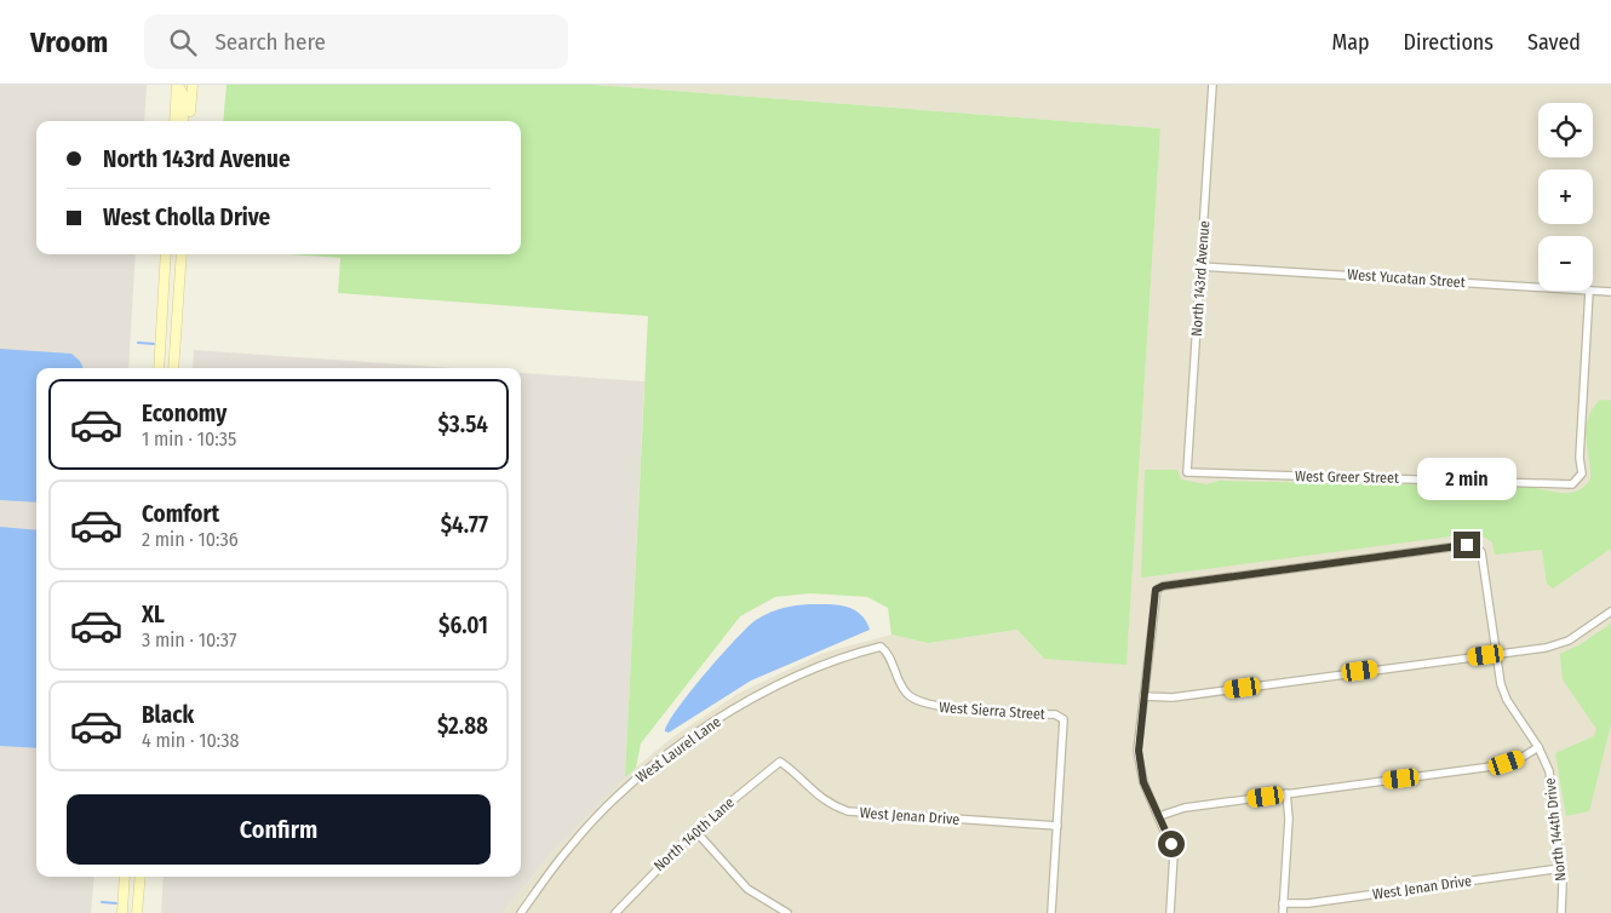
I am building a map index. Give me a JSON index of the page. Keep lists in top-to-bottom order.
{
  "streets": {
    "street": [
      "North 143rd Avenue",
      "West Yucatan Street",
      "West Greer Street",
      "West Sierra Street",
      "West Laurel Lane",
      "West Jenan Drive",
      "North 144th Drive",
      "North 140th Lane"
    ]
  },
  "crossings": [
    ["North 143rd Avenue", "West Yucatan Street"],
    ["North 143rd Avenue", "West Greer Street"],
    ["West Yucatan Street", "West Greer Street"],
    ["West Sierra Street", "West Laurel Lane"],
    ["West Sierra Street", "West Jenan Drive"],
    ["West Jenan Drive", "North 144th Drive"],
    ["West Jenan Drive", "North 140th Lane"]
  ],
  "page": {
    "header": "Vroom",
    "search": "Search here",
    "nav": ["Map", "Directions", "Saved"],
    "map_buttons": ["+", "−"],
    "banner": ["North 143rd Avenue", "West Cholla Drive"],
    "list": [
      {
        "name": "Economy",
        "note": "1 min · 10:35",
        "value": "$3.54"
      },
      {
        "name": "Comfort",
        "note": "2 min · 10:36",
        "value": "$4.77"
      },
      {
        "name": "XL",
        "note": "3 min · 10:37",
        "value": "$6.01"
      },
      {
        "name": "Black",
        "note": "4 min · 10:38",
        "value": "$2.88"
      }
    ],
    "bubble": "2 min",
    "buttons": "Confirm"
  }
}
